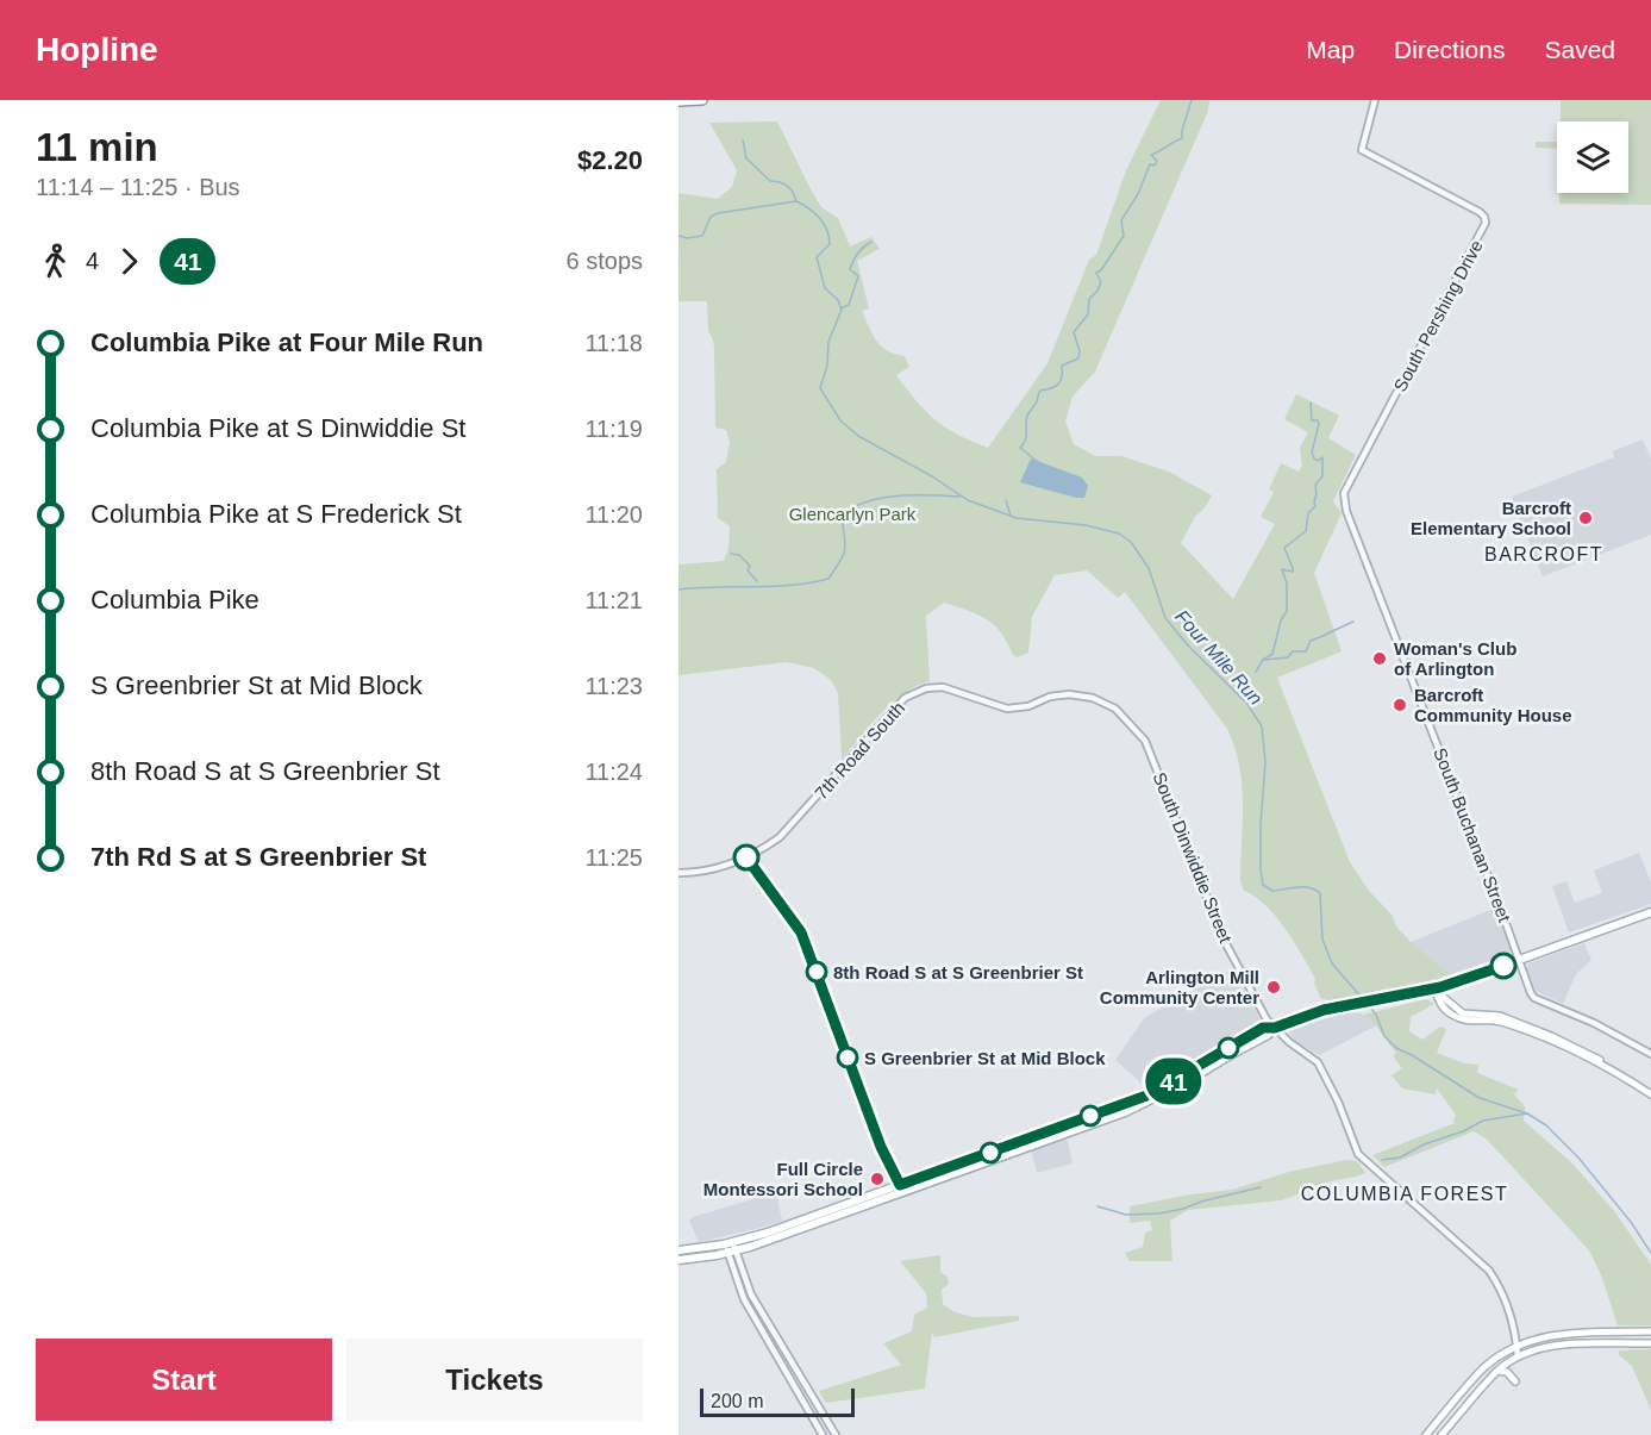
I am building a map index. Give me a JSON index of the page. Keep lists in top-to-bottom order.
{
  "streets": {
    "street": [
      "South Pershing Drive",
      "7th Road South",
      "South Buchanan Street",
      "South Dinwiddie Street"
    ]
  },
  "crossings": [
    ["South Pershing Drive", "South Buchanan Street"],
    ["7th Road South", "South Dinwiddie Street"]
  ],
  "districts": ["BARCROFT", "COLUMBIA FOREST"],
  "water": ["Four Mile Run"],
  "parks": ["Glencarlyn Park"],
  "places": [
    "Barcroft Elementary School",
    "Woman's Club of Arlington",
    "Barcroft Community House",
    "8th Road S at S Greenbrier St",
    "Arlington Mill Community Center",
    "S Greenbrier St at Mid Block",
    "Full Circle Montessori School"
  ],
  "lines": ["bus line 41"],
  "scale_bar": "200 m",
  "page": {
    "header": "Hopline",
    "nav": ["Map", "Directions", "Saved"],
    "heading": ["11 min", "11:14 – 11:25 · Bus", "$2.20"],
    "on_map": "41",
    "legs": ["4", "41", "6 stops"],
    "list": [
      {
        "name": "Columbia Pike at Four Mile Run",
        "value": "11:18"
      },
      {
        "name": "Columbia Pike at S Dinwiddie St",
        "value": "11:19"
      },
      {
        "name": "Columbia Pike at S Frederick St",
        "value": "11:20"
      },
      {
        "name": "Columbia Pike",
        "value": "11:21"
      },
      {
        "name": "S Greenbrier St at Mid Block",
        "value": "11:23"
      },
      {
        "name": "8th Road S at S Greenbrier St",
        "value": "11:24"
      },
      {
        "name": "7th Rd S at S Greenbrier St",
        "value": "11:25"
      }
    ],
    "buttons": ["Start", "Tickets"],
    "scale": "200 m"
  }
}
